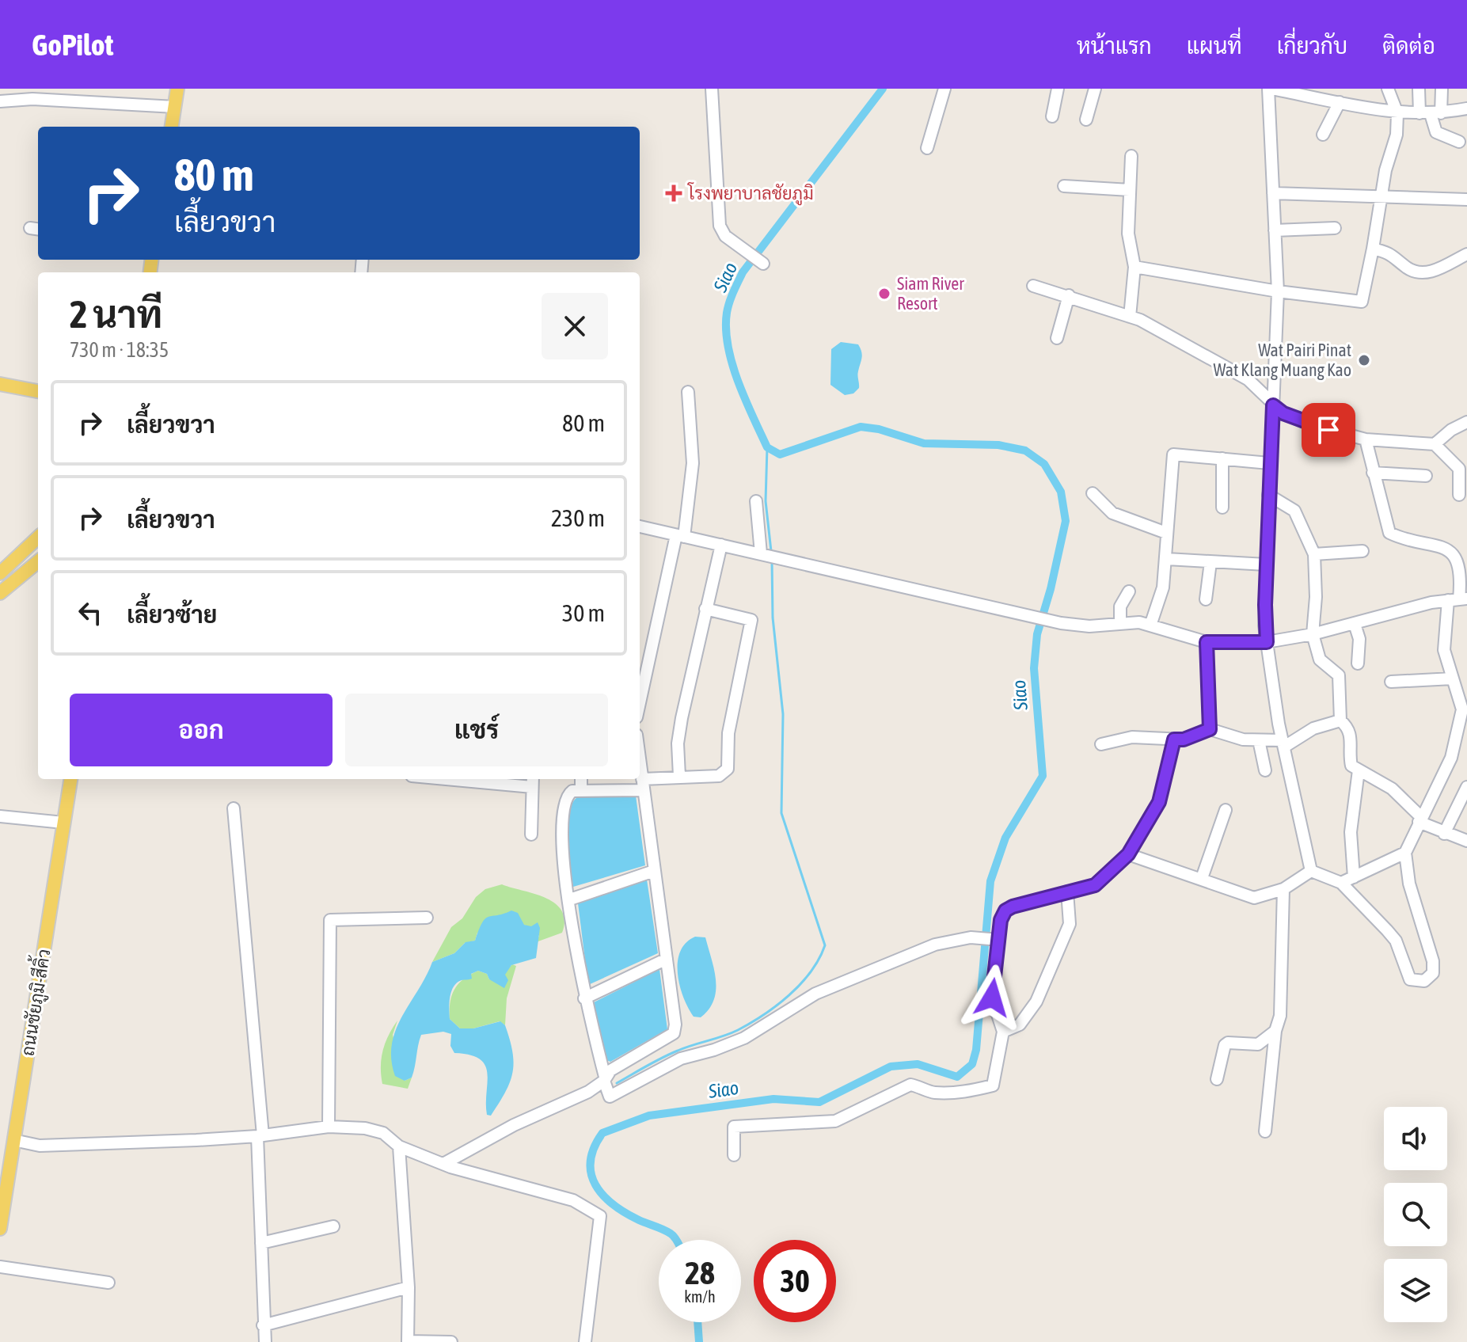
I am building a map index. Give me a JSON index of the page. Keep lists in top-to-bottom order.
{
  "streets": {
    "main road": ["ถนนชัยภูมิ-สีคิ้ว"]
  },
  "water": ["Siao"],
  "places": {
    "health": ["โรงพยาบาลชัยภูมิ"],
    "other": ["Siam River Resort", "Wat Pairi Pinat Wat Klang Muang Kao"]
  },
  "page": {
    "header": "GoPilot",
    "nav": [
      "หน้าแรก",
      "แผนที่",
      "เกี่ยวกับ",
      "ติดต่อ"
    ],
    "turn": ["80 m", "เลี้ยวขวา"],
    "heading": ["2 นาที", "730 m · 18:35"],
    "list": [
      {
        "name": "เลี้ยวขวา",
        "value": "80 m"
      },
      {
        "name": "เลี้ยวขวา",
        "value": "230 m"
      },
      {
        "name": "เลี้ยวซ้าย",
        "value": "30 m"
      }
    ],
    "buttons": ["ออก", "แชร์"],
    "speed": "28 km/h",
    "limit": "30"
  }
}
